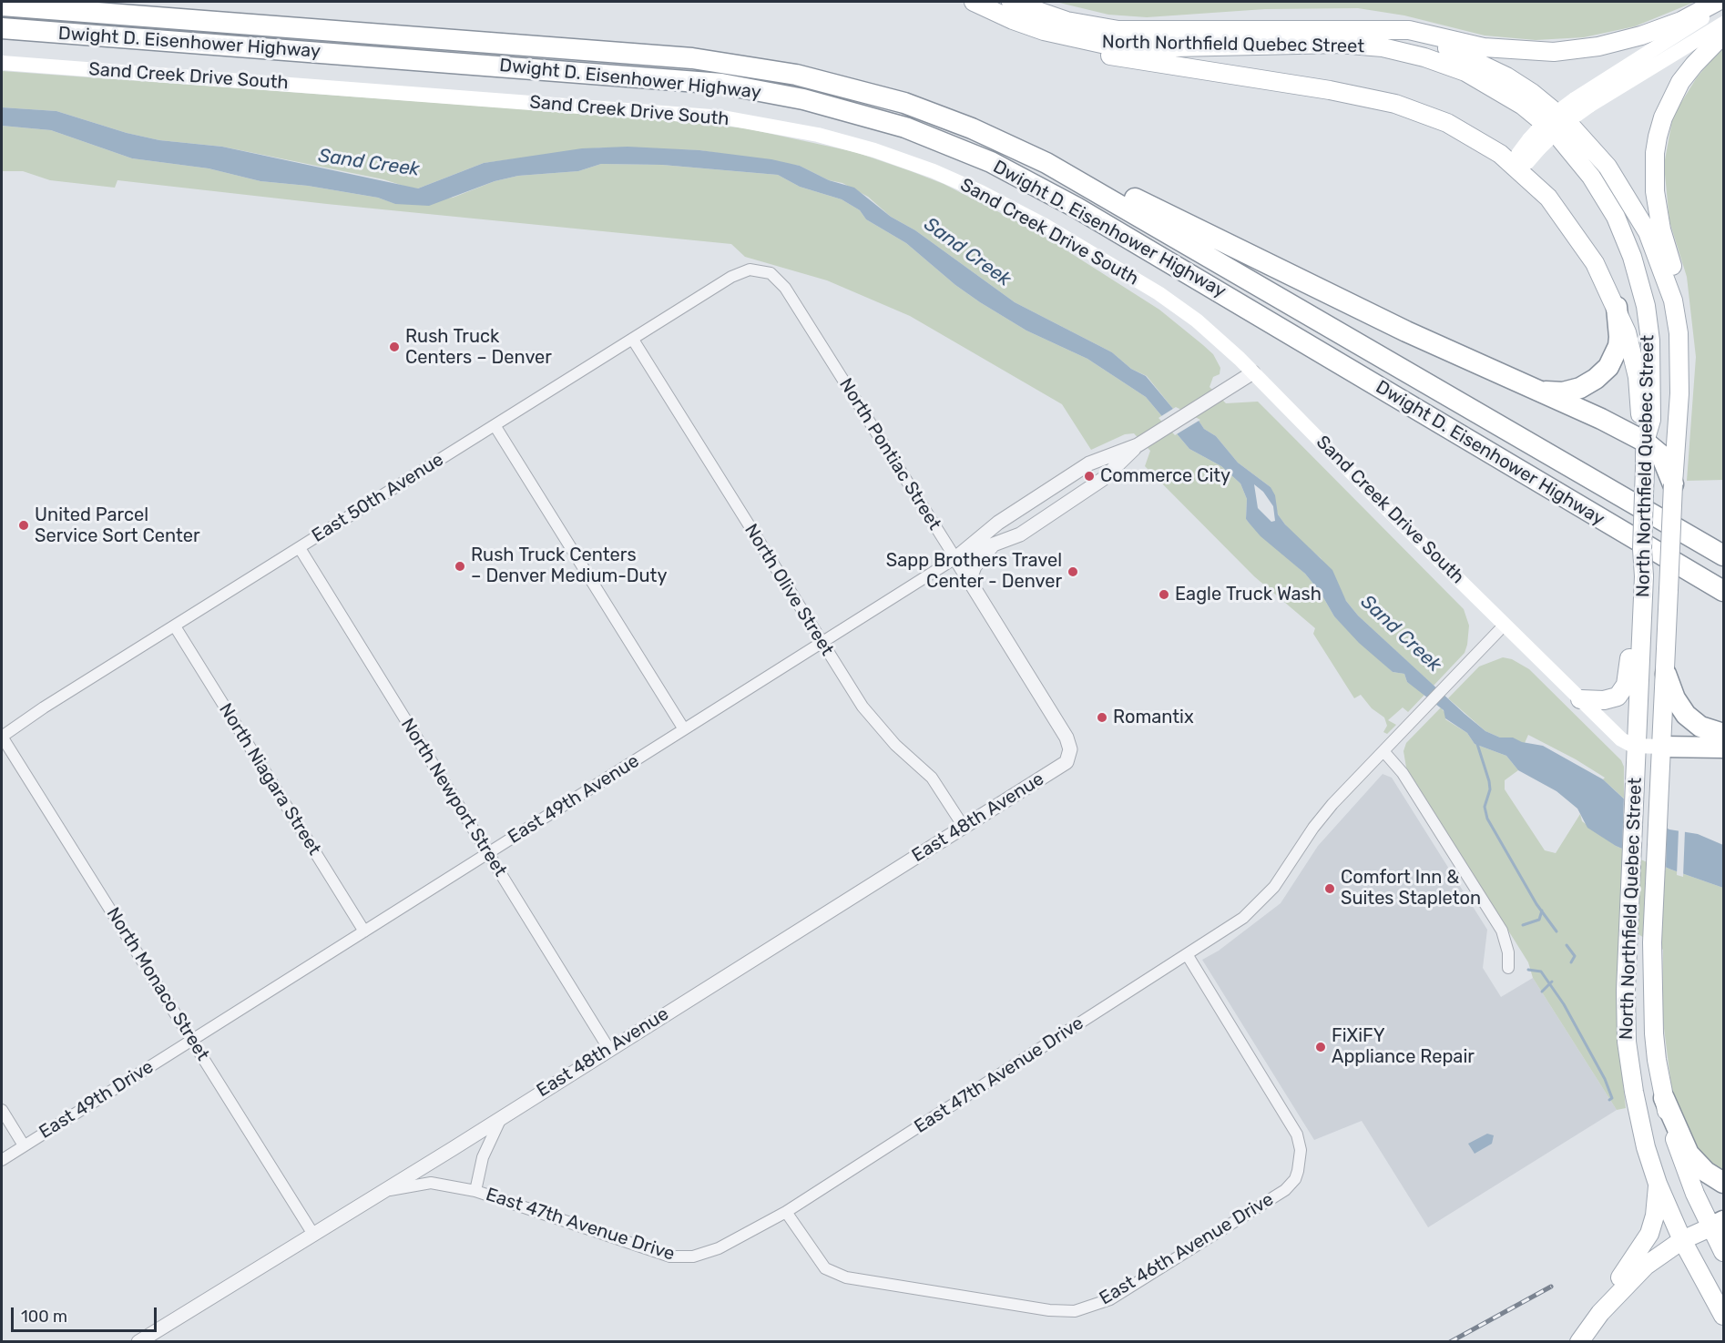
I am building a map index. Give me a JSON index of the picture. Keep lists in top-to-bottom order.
{
  "streets": {
    "highway": ["Dwight D. Eisenhower Highway"],
    "main road": ["North Northfield Quebec Street", "Sand Creek Drive South"],
    "street": [
      "North Pontiac Street",
      "East 50th Avenue",
      "North Olive Street",
      "North Niagara Street",
      "North Newport Street",
      "East 49th Avenue",
      "East 48th Avenue",
      "North Monaco Street",
      "East 47th Avenue Drive",
      "East 49th Drive",
      "East 46th Avenue Drive"
    ]
  },
  "crossings": [
    ["North Northfield Quebec Street", "Sand Creek Drive South"],
    ["Sand Creek Drive South", "East 49th Avenue"],
    ["Sand Creek Drive South", "East 47th Avenue Drive"],
    ["North Pontiac Street", "East 50th Avenue"],
    ["North Pontiac Street", "East 49th Avenue"],
    ["North Pontiac Street", "East 48th Avenue"],
    ["East 50th Avenue", "North Olive Street"],
    ["East 50th Avenue", "North Niagara Street"],
    ["East 50th Avenue", "North Newport Street"],
    ["East 50th Avenue", "North Monaco Street"],
    ["North Olive Street", "East 49th Avenue"],
    ["North Olive Street", "East 48th Avenue"],
    ["North Niagara Street", "East 49th Avenue"],
    ["North Newport Street", "East 49th Avenue"],
    ["North Newport Street", "East 48th Avenue"],
    ["East 49th Avenue", "North Monaco Street"],
    ["East 49th Avenue", "East 49th Drive"],
    ["East 48th Avenue", "North Monaco Street"],
    ["East 48th Avenue", "East 47th Avenue Drive"],
    ["North Monaco Street", "East 49th Drive"],
    ["East 47th Avenue Drive", "East 46th Avenue Drive"]
  ],
  "water": ["Sand Creek"],
  "places": [
    "Rush Truck Centers – Denver",
    "Commerce City",
    "United Parcel Service Sort Center",
    "Rush Truck Centers – Denver Medium-Duty",
    "Sapp Brothers Travel Center - Denver",
    "Eagle Truck Wash",
    "Romantix",
    "Comfort Inn & Suites Stapleton",
    "FiXiFY Appliance Repair"
  ],
  "scale_bar": "100 m"
}
